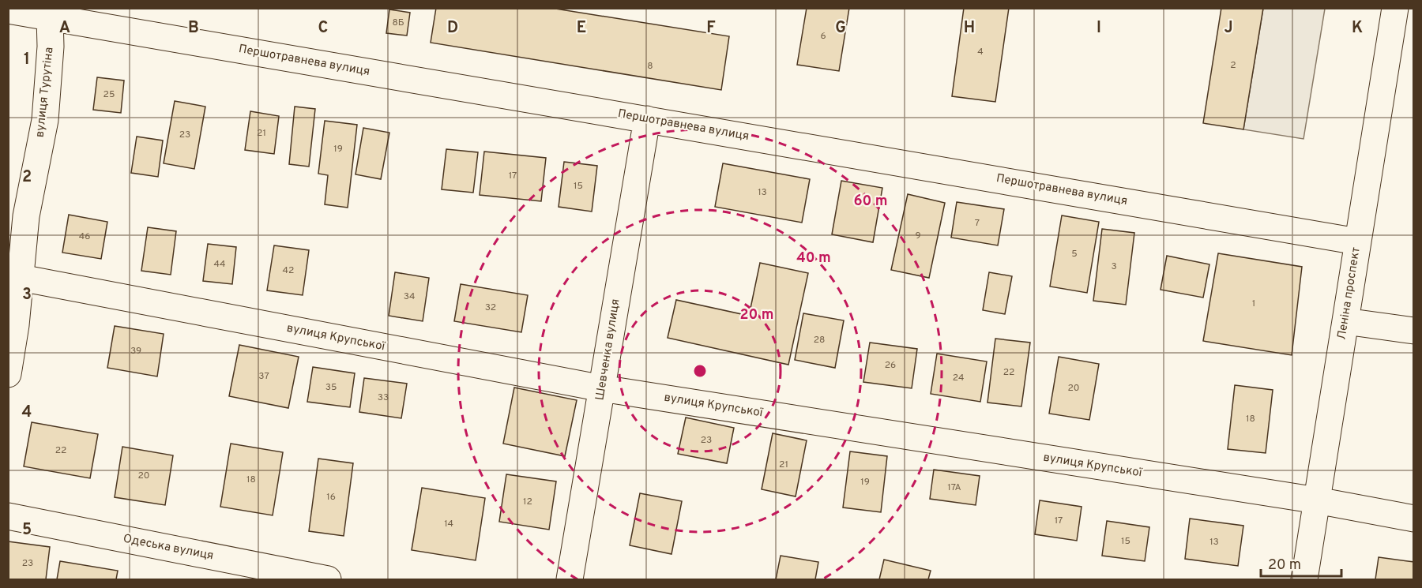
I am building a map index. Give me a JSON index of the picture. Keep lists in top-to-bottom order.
{
  "streets": {
    "street": [
      "Першотравнева вулиця",
      "вулиця Турутіна",
      "Леніна проспект",
      "вулиця Крупської",
      "Шевченка вулиця",
      "Одеська вулиця"
    ]
  },
  "crossings": [
    ["Першотравнева вулиця", "вулиця Турутіна"],
    ["Першотравнева вулиця", "Леніна проспект"],
    ["Першотравнева вулиця", "Шевченка вулиця"],
    ["вулиця Турутіна", "вулиця Крупської"],
    ["Леніна проспект", "вулиця Крупської"],
    ["вулиця Крупської", "Шевченка вулиця"]
  ],
  "house_numbers": [
    "8Б",
    "6",
    "4",
    "2",
    "8",
    "25",
    "21",
    "23",
    "19",
    "17",
    "15",
    "13",
    "7",
    "9",
    "46",
    "5",
    "44",
    "3",
    "42",
    "34",
    "1",
    "32",
    "28",
    "39",
    "26",
    "22",
    "37",
    "24",
    "35",
    "20",
    "33",
    "18",
    "23",
    "22",
    "21",
    "20",
    "18",
    "19",
    "17А",
    "16",
    "12",
    "17",
    "14",
    "15",
    "13",
    "23"
  ],
  "scale_bar": "20 m",
  "grid": {
    "columns": [
      "A",
      "B",
      "C",
      "D",
      "E",
      "F",
      "G",
      "H",
      "I",
      "J",
      "K"
    ],
    "rows": [
      "1",
      "2",
      "3",
      "4",
      "5"
    ]
  },
  "rings": ["60 m", "40 m", "20 m"]
}
